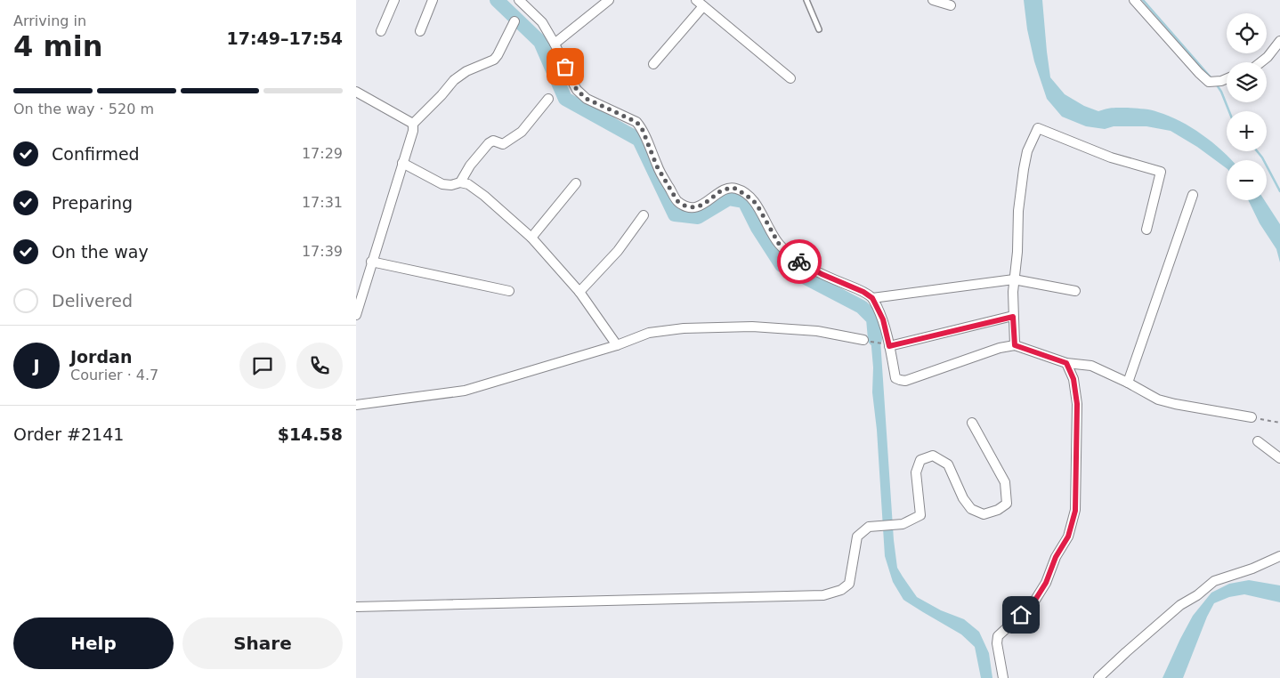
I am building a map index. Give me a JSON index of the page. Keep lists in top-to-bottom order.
{
  "page": {
    "heading": ["4 min", "Arriving in", "17:49–17:54"],
    "panel": [
      "Jordan",
      "Courier · 4.7",
      "Order #2141",
      "$14.58"
    ],
    "map_buttons": ["+", "−"],
    "bar": "On the way · 520 m",
    "list": [
      ["Confirmed", "17:29"],
      ["Preparing", "17:31"],
      ["On the way", "17:39"],
      "Delivered"
    ],
    "round": "J",
    "buttons": ["Help", "Share"]
  }
}
